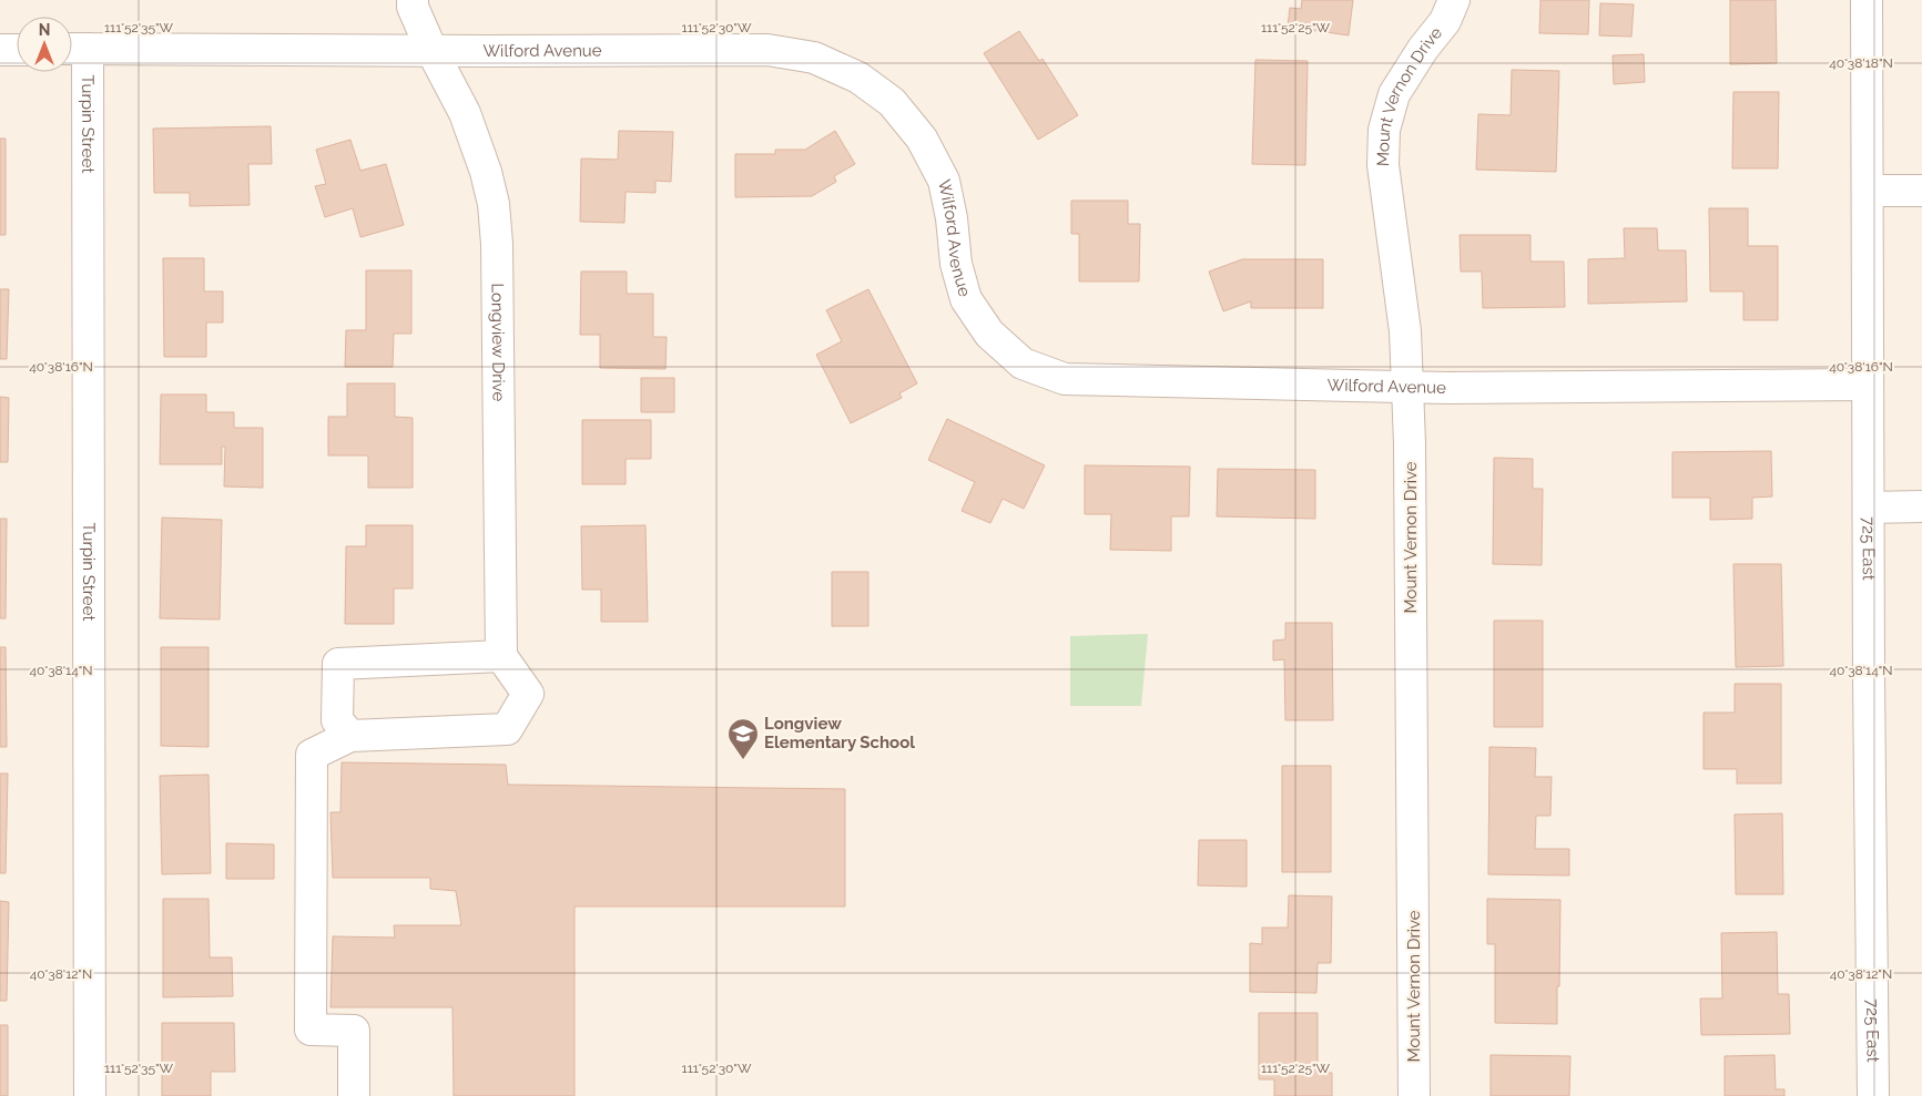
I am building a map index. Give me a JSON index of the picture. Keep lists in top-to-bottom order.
{
  "streets": {
    "street": [
      "Wilford Avenue",
      "Mount Vernon Drive",
      "Turpin Street",
      "Longview Drive",
      "725 East"
    ]
  },
  "crossings": [
    ["Wilford Avenue", "Mount Vernon Drive"],
    ["Wilford Avenue", "Turpin Street"],
    ["Wilford Avenue", "Longview Drive"],
    ["Wilford Avenue", "725 East"]
  ],
  "places": {
    "school or university": ["Longview Elementary School"]
  },
  "north": "top",
  "coordinates": [
    "111°52'35\"W",
    "111°52'30\"W",
    "111°52'25\"W",
    "40°38'18\"N",
    "40°38'16\"N",
    "40°38'14\"N",
    "40°38'12\"N"
  ]
}
